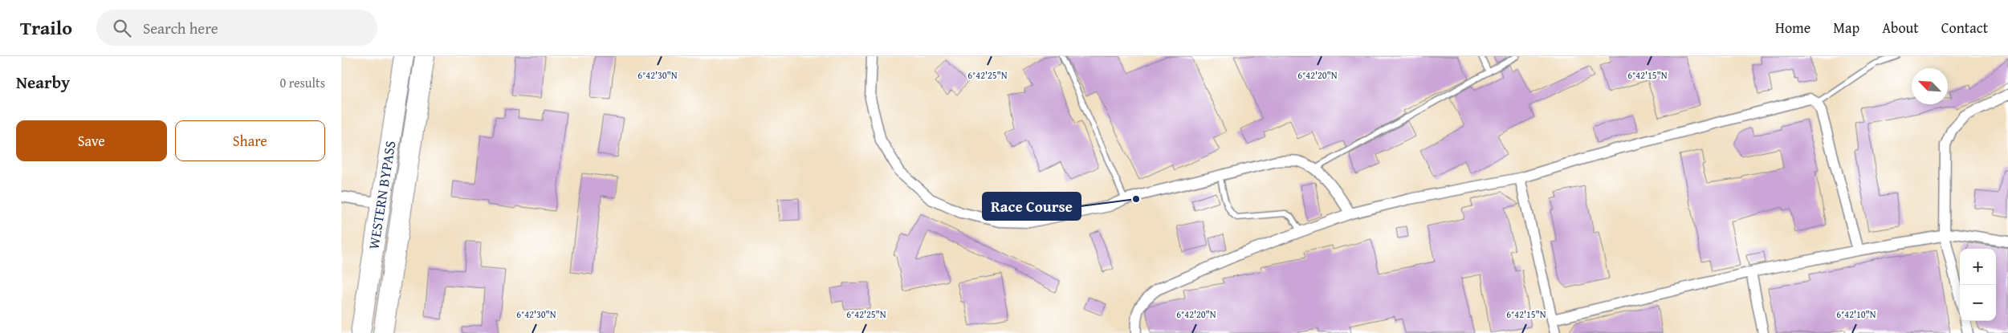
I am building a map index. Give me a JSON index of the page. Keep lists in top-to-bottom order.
{
  "streets": {
    "highway": ["WESTERN BYPASS"]
  },
  "places": ["Race Course"],
  "north": "top left",
  "page": {
    "header": "Trailo",
    "search": "Search here",
    "nav": [
      "Home",
      "Map",
      "About",
      "Contact"
    ],
    "heading": ["Nearby", "0 results"],
    "buttons": ["Save", "Share"],
    "map_buttons": ["+", "−"]
  },
  "coordinates": [
    "6°42'30\"N",
    "6°42'25\"N",
    "6°42'20\"N",
    "6°42'15\"N",
    "6°42'10\"N"
  ]
}
